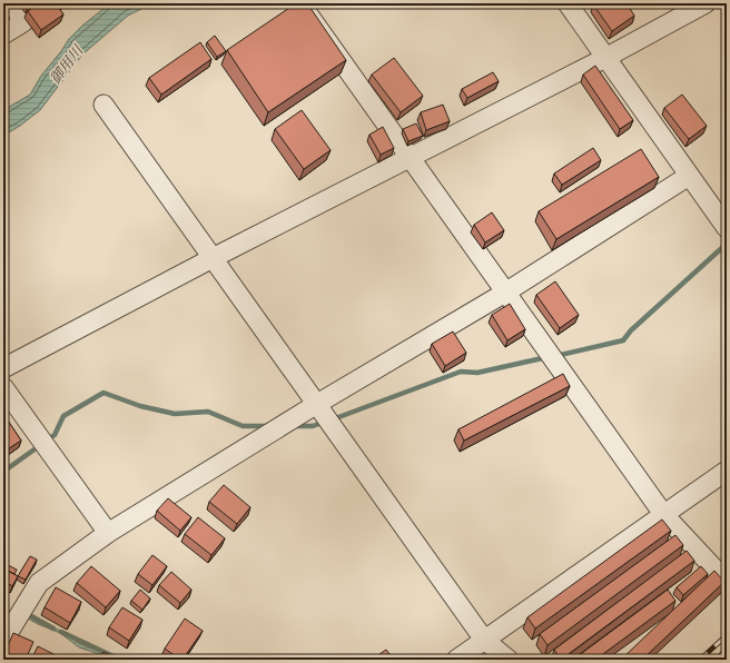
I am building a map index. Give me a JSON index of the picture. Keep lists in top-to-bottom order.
{
  "water": ["御用川"]
}
